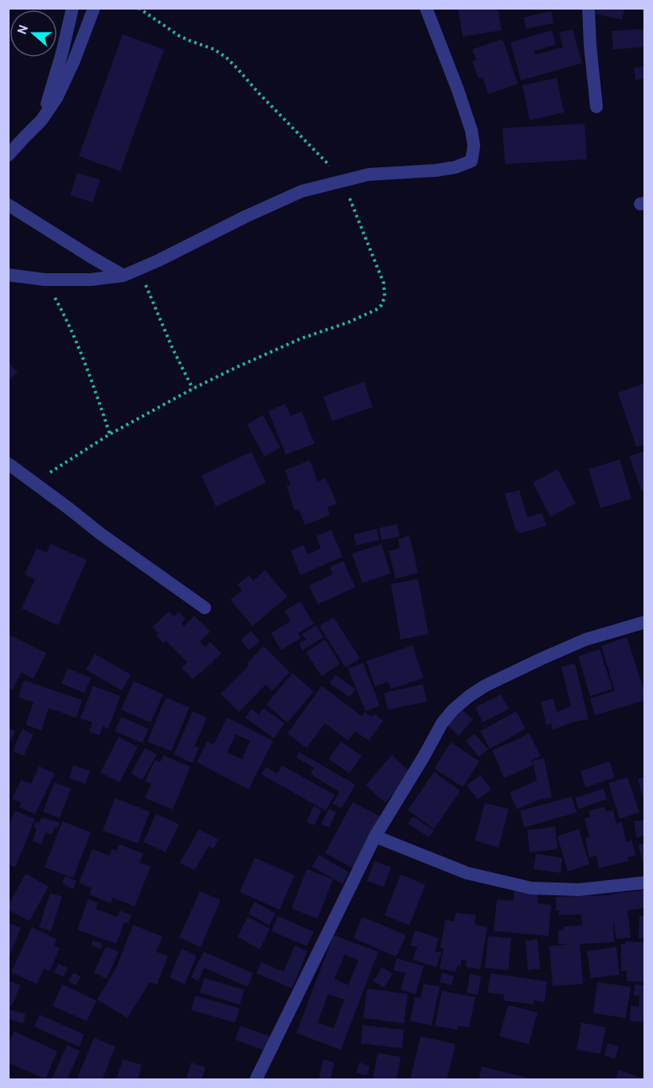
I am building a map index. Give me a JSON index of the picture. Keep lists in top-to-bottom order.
{
  "north": "left"
}
